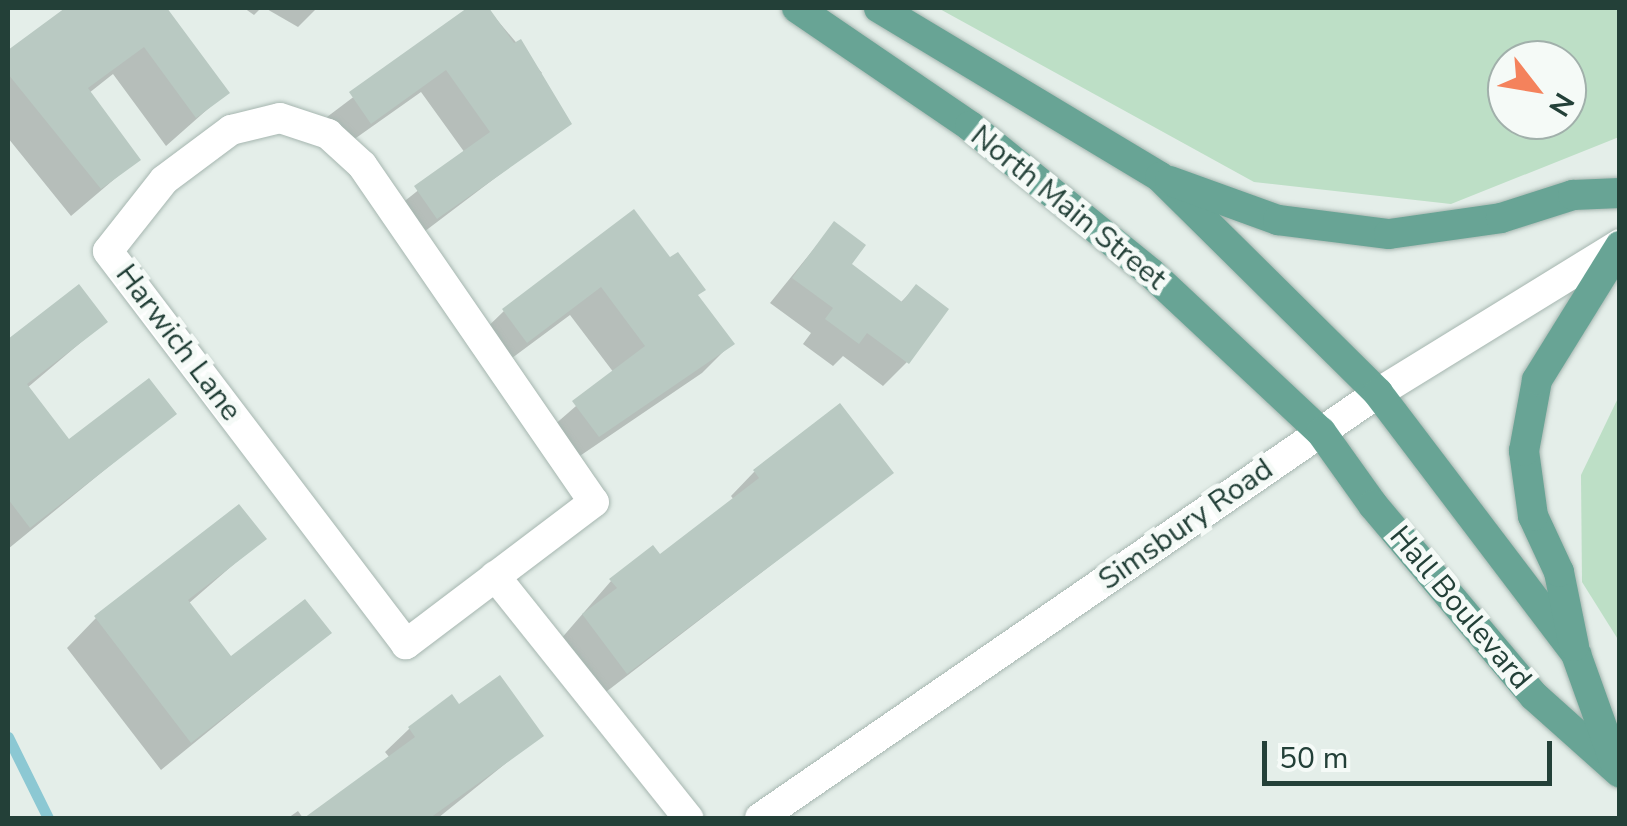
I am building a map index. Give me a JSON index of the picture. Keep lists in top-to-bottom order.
{
  "streets": {
    "main road": ["North Main Street", "Hall Boulevard"],
    "street": ["Harwich Lane", "Simsbury Road"]
  },
  "crossings": [
    ["North Main Street", "Simsbury Road"],
    ["North Main Street", "Hall Boulevard"],
    ["Simsbury Road", "Hall Boulevard"]
  ],
  "scale_bar": "50 m",
  "north": "bottom right"
}
